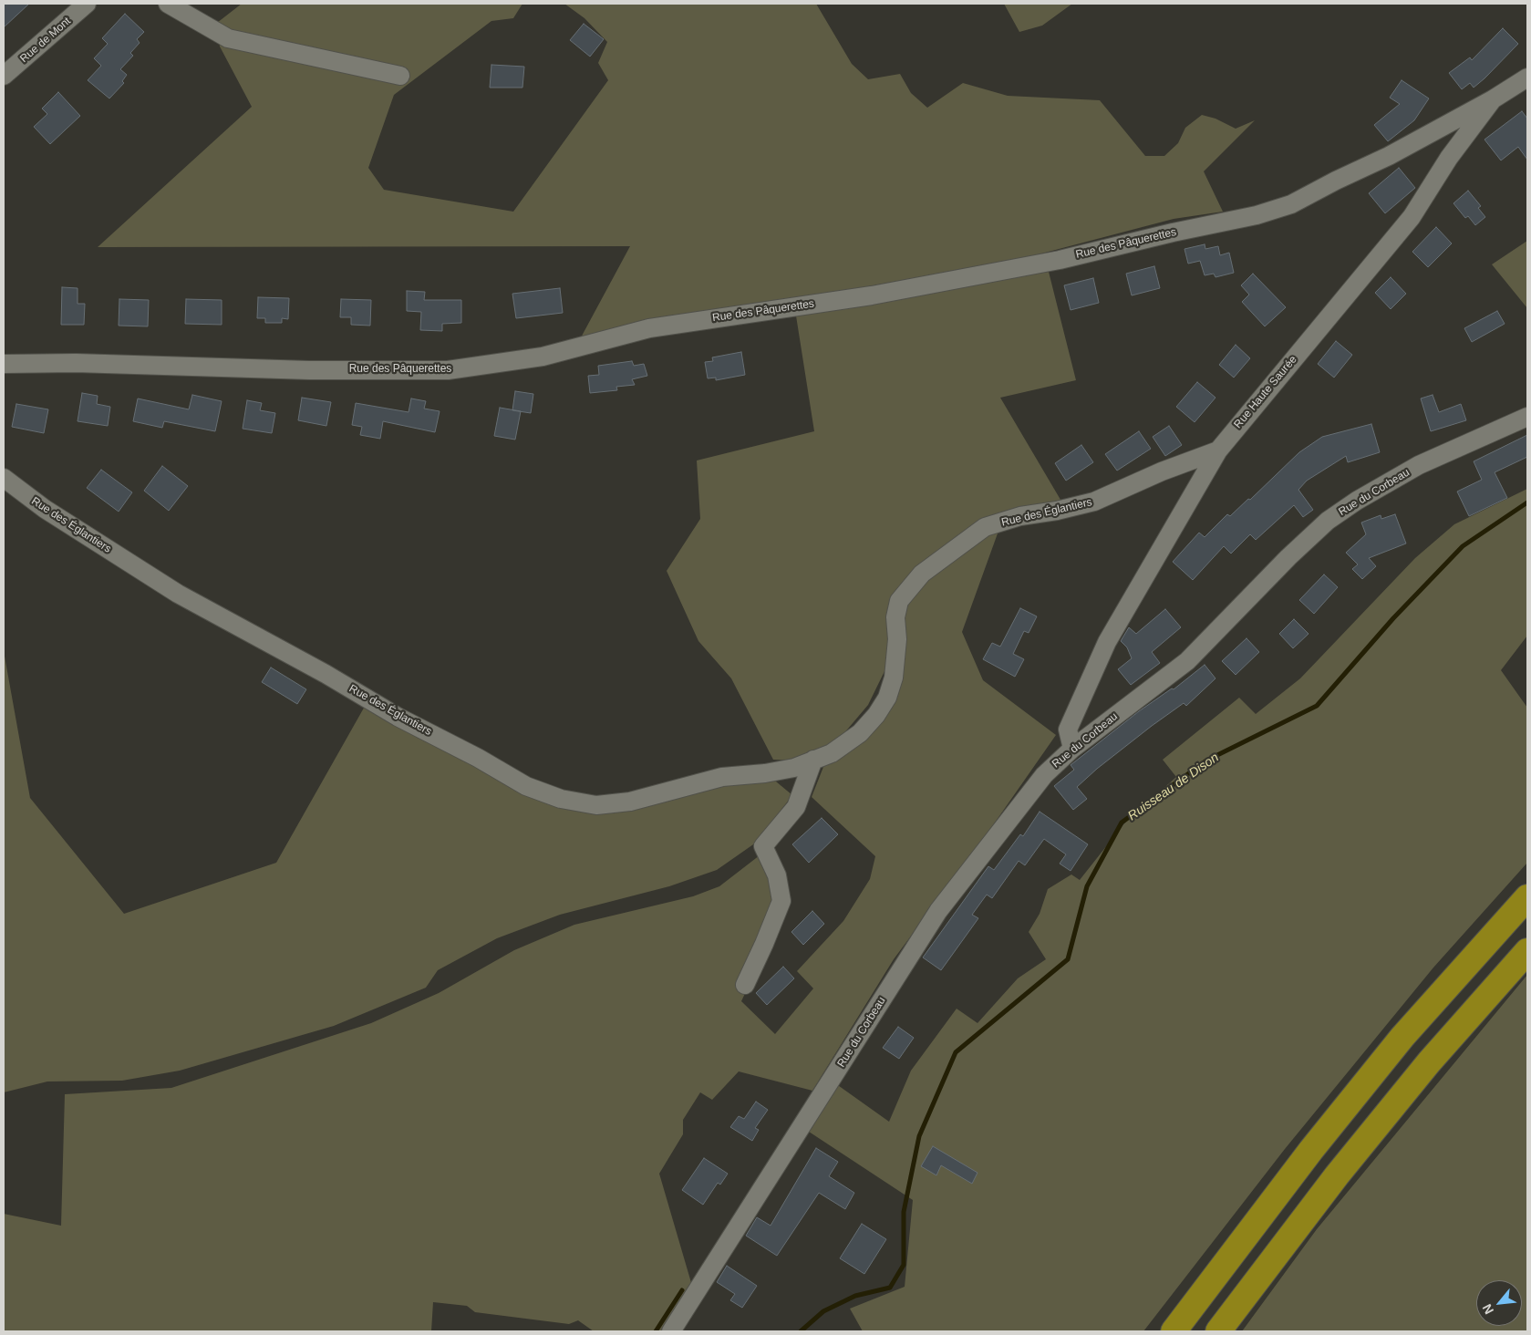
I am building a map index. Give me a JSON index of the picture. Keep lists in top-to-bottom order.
{
  "streets": {
    "street": [
      "Rue de Mont",
      "Rue des Pâquerettes",
      "Rue Haute Saurée",
      "Rue du Corbeau",
      "Rue des Églantiers"
    ]
  },
  "crossings": [
    ["Rue des Pâquerettes", "Rue Haute Saurée"],
    ["Rue Haute Saurée", "Rue du Corbeau"],
    ["Rue Haute Saurée", "Rue des Églantiers"]
  ],
  "water": ["Ruisseau de Dison"],
  "north": "bottom left"
}
